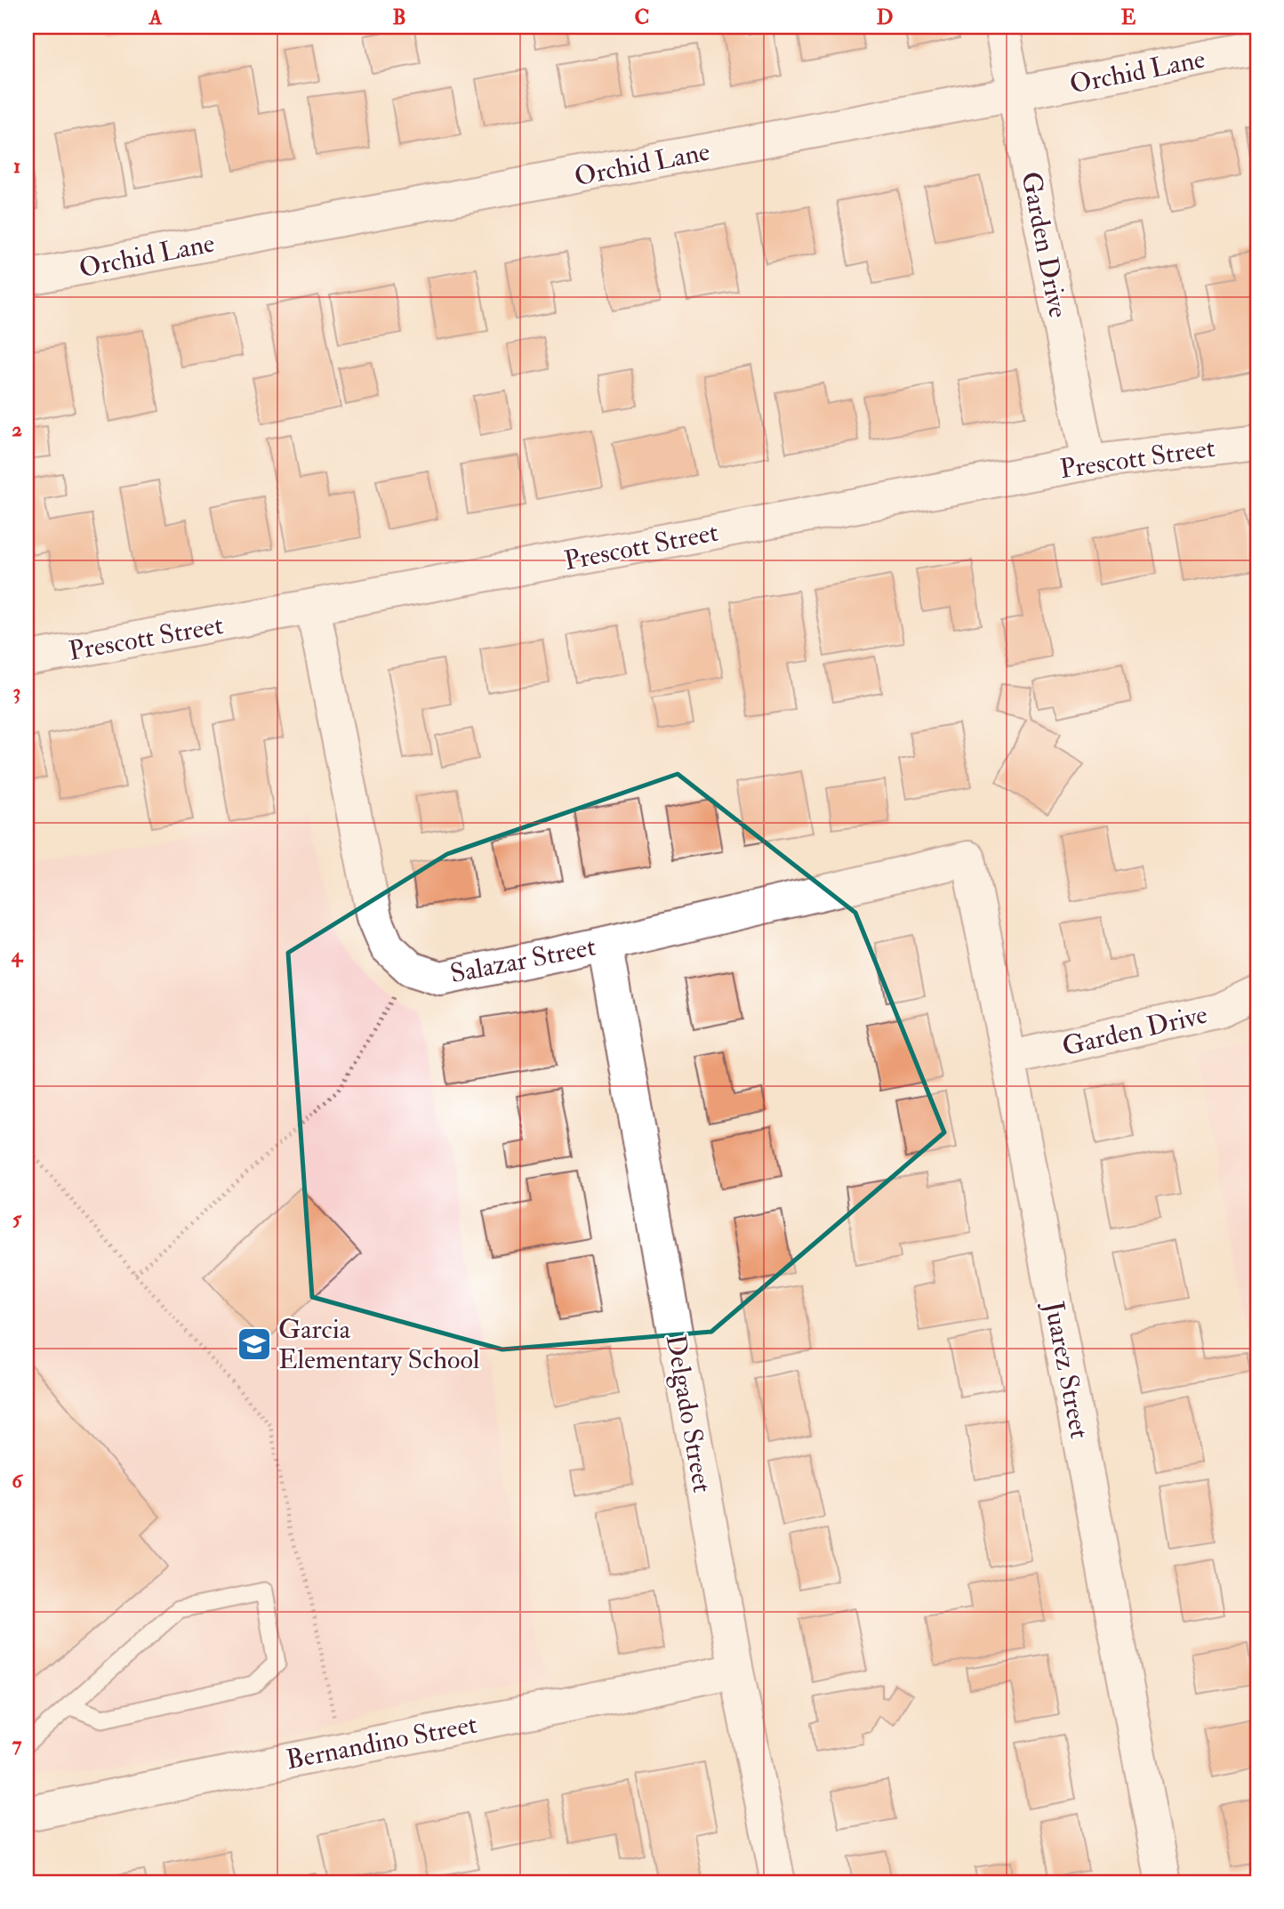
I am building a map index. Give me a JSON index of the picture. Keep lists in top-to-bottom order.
{
  "streets": {
    "street": [
      "Orchid Lane",
      "Garden Drive",
      "Prescott Street",
      "Salazar Street",
      "Juarez Street",
      "Delgado Street",
      "Bernandino Street"
    ]
  },
  "crossings": [
    ["Orchid Lane", "Garden Drive"],
    ["Garden Drive", "Prescott Street"],
    ["Garden Drive", "Juarez Street"],
    ["Prescott Street", "Salazar Street"],
    ["Salazar Street", "Juarez Street"],
    ["Salazar Street", "Delgado Street"],
    ["Delgado Street", "Bernandino Street"]
  ],
  "places": {
    "school or university": ["Garcia Elementary School"]
  },
  "grid": {
    "columns": [
      "A",
      "B",
      "C",
      "D",
      "E"
    ],
    "rows": [
      "1",
      "2",
      "3",
      "4",
      "5",
      "6",
      "7"
    ]
  }
}
